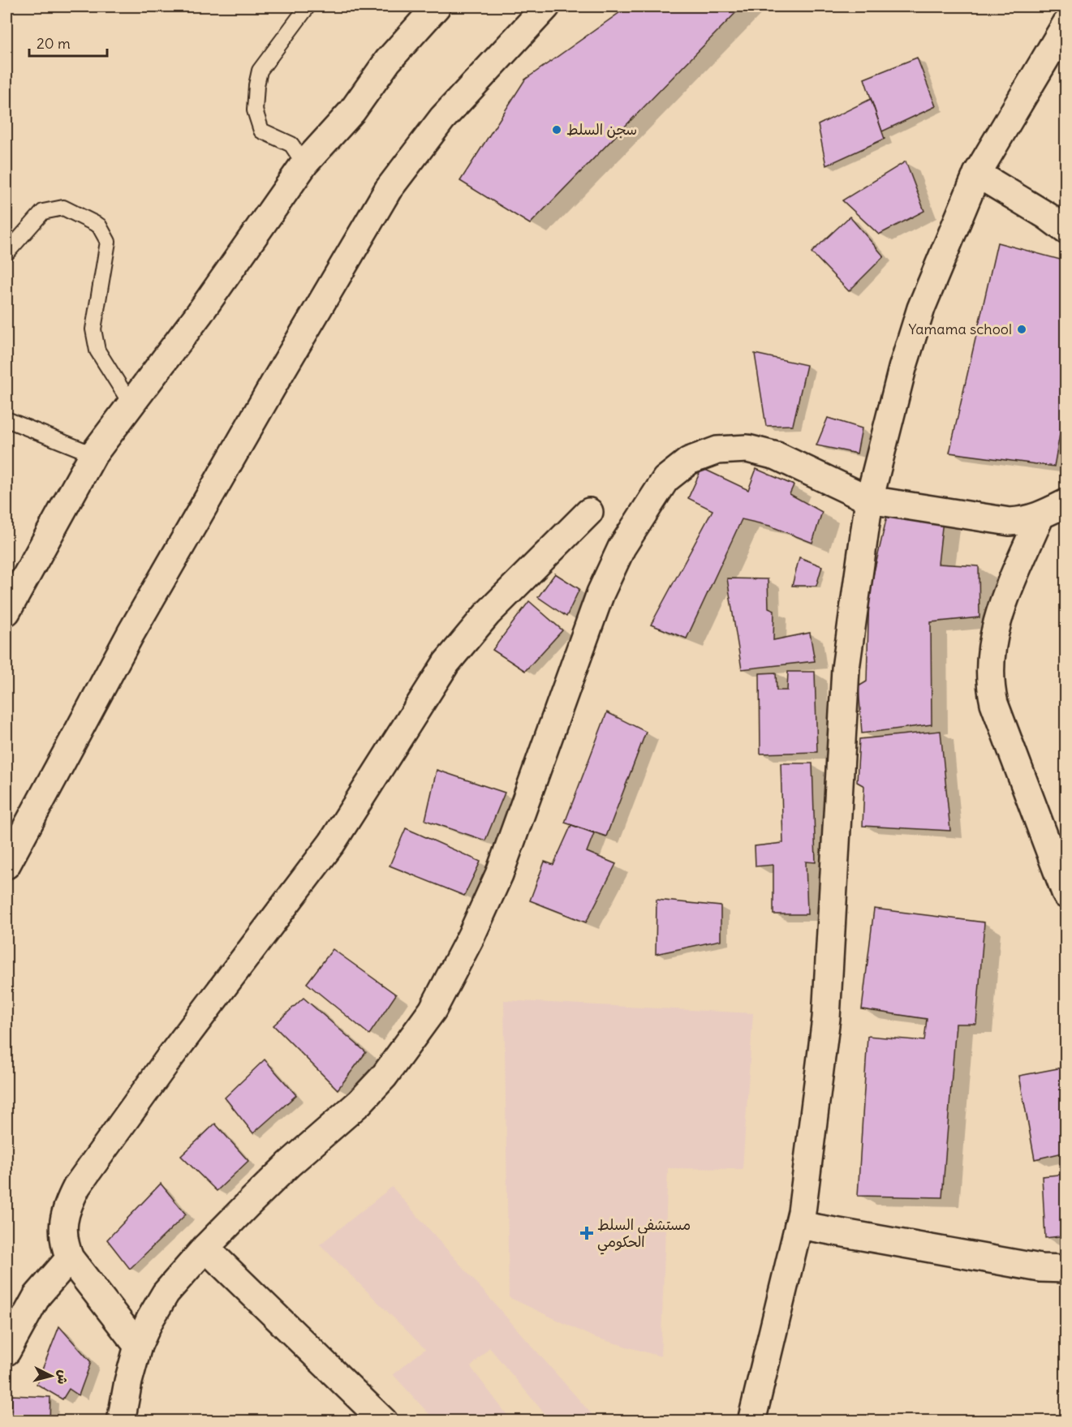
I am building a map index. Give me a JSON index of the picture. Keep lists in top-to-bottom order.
{
  "places": {
    "other": ["سجن السلط", "Yamama school"],
    "health": ["مستشفى السلط الحكومي"]
  },
  "scale_bar": "20 m",
  "north": "right"
}
